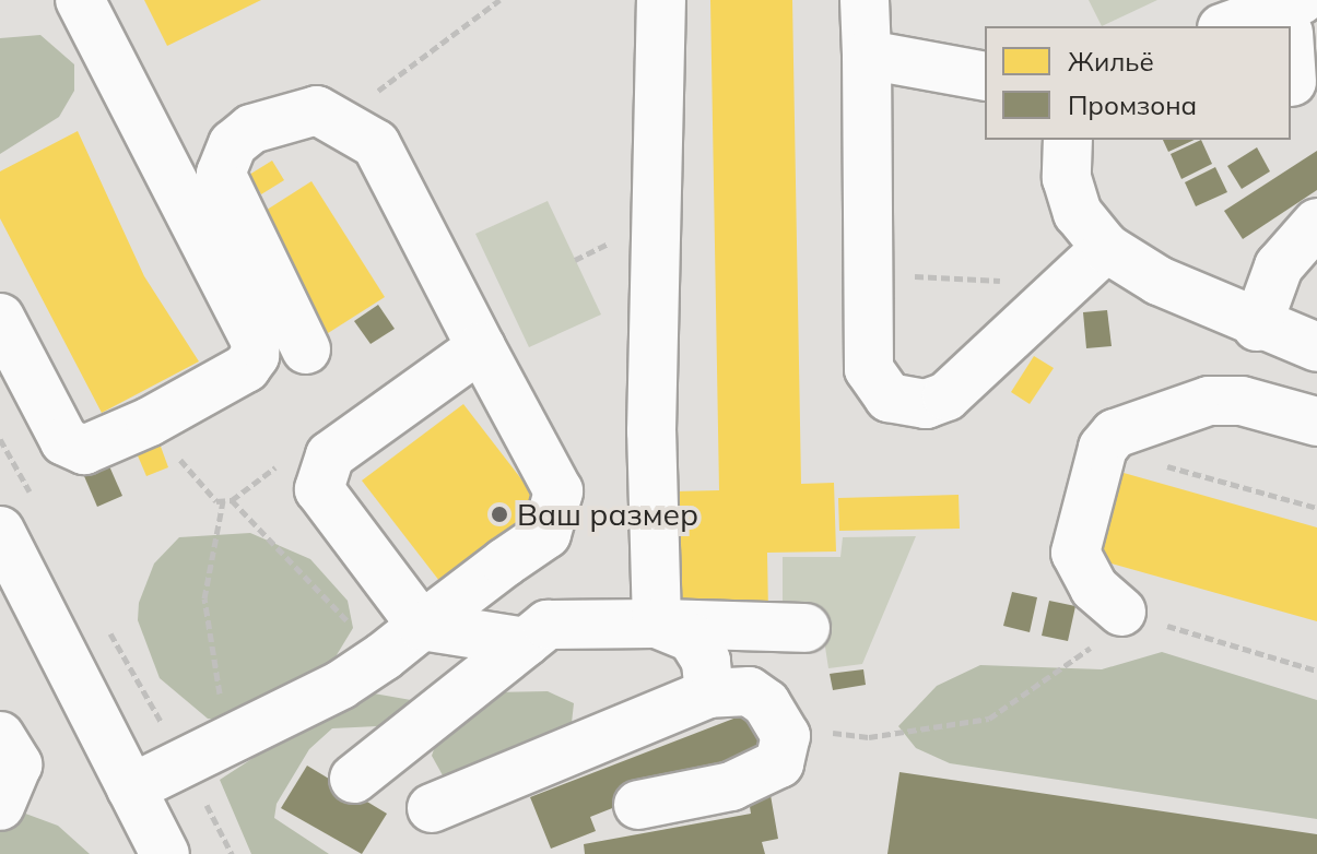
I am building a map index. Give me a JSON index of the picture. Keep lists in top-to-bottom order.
{
  "places": ["Ваш размер"],
  "legend": ["Жильё", "Промзона"]
}
